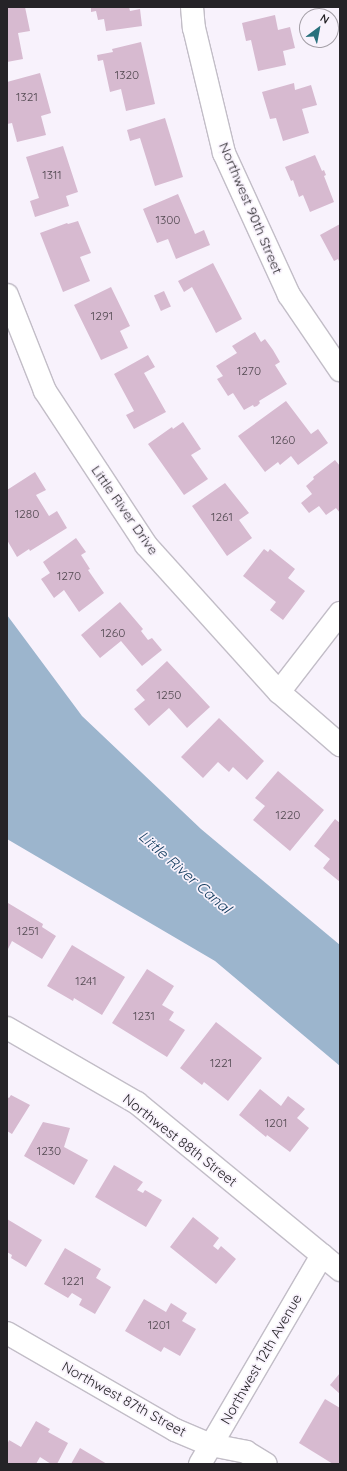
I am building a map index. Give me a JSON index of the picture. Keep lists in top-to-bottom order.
{
  "streets": {
    "street": [
      "Northwest 90th Street",
      "Little River Drive",
      "Northwest 88th Street",
      "Northwest 12th Avenue",
      "Northwest 87th Street"
    ]
  },
  "crossings": [
    ["Northwest 88th Street", "Northwest 12th Avenue"],
    ["Northwest 12th Avenue", "Northwest 87th Street"]
  ],
  "water": ["Little River Canal"],
  "house_numbers": [
    "1320",
    "1321",
    "1311",
    "1300",
    "1291",
    "1270",
    "1260",
    "1280",
    "1261",
    "1270",
    "1260",
    "1250",
    "1220",
    "1251",
    "1241",
    "1231",
    "1221",
    "1201",
    "1230",
    "1221",
    "1201"
  ],
  "north": "top right"
}
